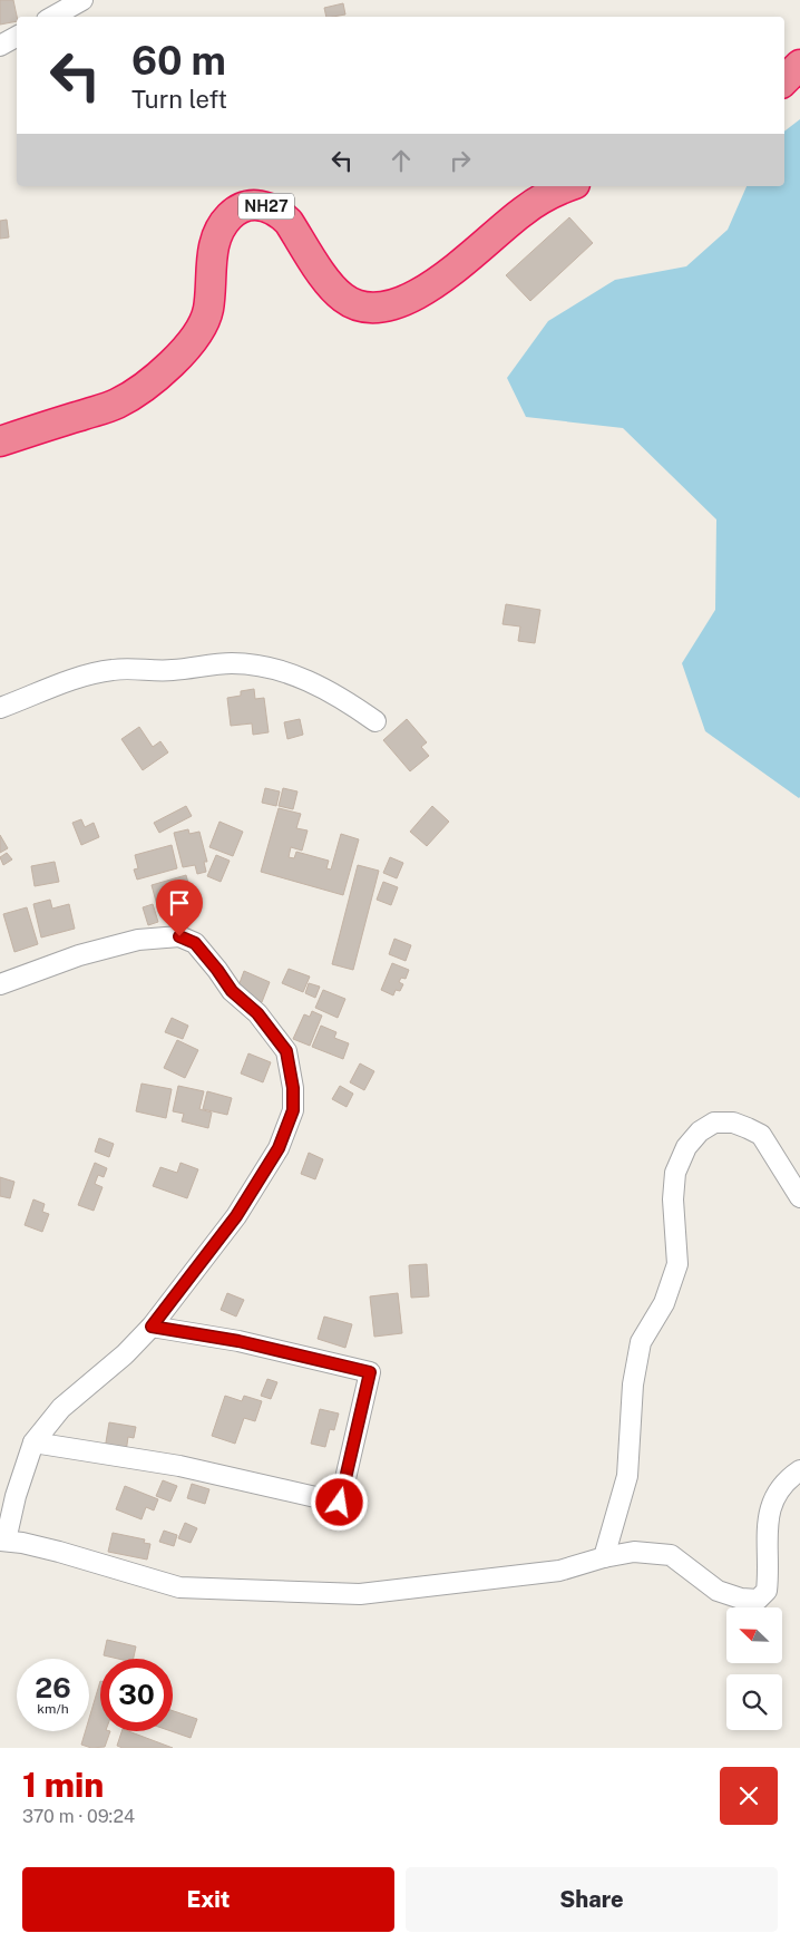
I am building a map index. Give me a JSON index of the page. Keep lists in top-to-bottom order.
{
  "streets": {
    "highway": ["NH27"]
  },
  "north": "top left",
  "page": {
    "turn": ["60 m", "Turn left"],
    "speed": "26 km/h",
    "limit": "30",
    "heading": ["1 min", "370 m · 09:24"],
    "buttons": ["Exit", "Share"]
  }
}
